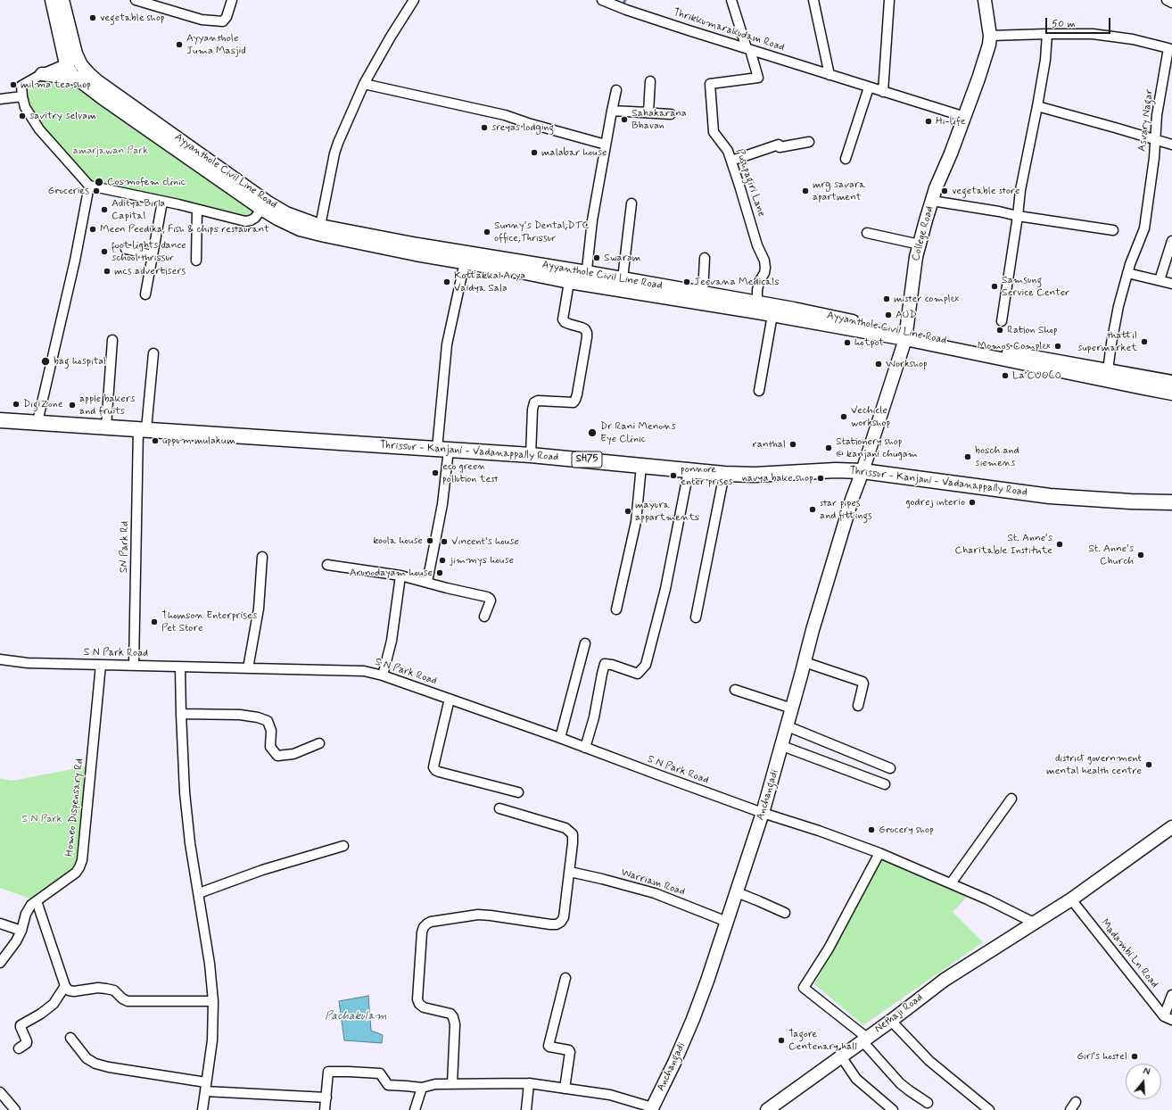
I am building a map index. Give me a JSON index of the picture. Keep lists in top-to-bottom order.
{
  "streets": {
    "main road": [
      "Ayyanthole Civil Line Road",
      "College Road",
      "Thrissur - Kanjani - Vadanappally Road",
      "SH75",
      "Anchangadi",
      "Nethaji Road"
    ],
    "street": [
      "Thrikkumarakudam Road",
      "Asvary Nagar",
      "Pushpagiri Lane",
      "SN Park Rd",
      "S N Park Road",
      "Homeo Dispensary Rd",
      "Warriam Road",
      "Madambi Ln Road"
    ]
  },
  "crossings": [
    ["Thrikkumarakudam Road", "Pushpagiri Lane"],
    ["Thrikkumarakudam Road", "College Road"],
    ["Asvary Nagar", "Ayyanthole Civil Line Road"],
    ["Asvary Nagar", "College Road"],
    ["Ayyanthole Civil Line Road", "Pushpagiri Lane"],
    ["Ayyanthole Civil Line Road", "College Road"],
    ["College Road", "Thrissur - Kanjani - Vadanappally Road"],
    ["College Road", "Anchangadi"],
    ["Thrissur - Kanjani - Vadanappally Road", "SN Park Rd"],
    ["Thrissur - Kanjani - Vadanappally Road", "Anchangadi"],
    ["SN Park Rd", "S N Park Road"],
    ["S N Park Road", "Anchangadi"],
    ["S N Park Road", "Homeo Dispensary Rd"],
    ["Anchangadi", "Warriam Road"],
    ["Madambi Ln Road", "Nethaji Road"]
  ],
  "water": ["Pachakulam"],
  "parks": ["amarjawan Park", "S N Park"],
  "places": [
    "vegetable shop",
    "Ayyanthole Juma Masjid",
    "milma tea shop",
    "savitry selvam",
    "Sahakarana Bhavan",
    "Hi-life",
    "sreyas lodging",
    "malabar house",
    "Cosmofem clinic",
    "Groceries",
    "mrg savara apartment",
    "vegetable store",
    "Aditya Birla Capital",
    "Meen Peedika, Fish & chips restaurant",
    "Sunny's Dental;DTC office,Thrissur",
    "foot lights dance school thrissur",
    "Swaram",
    "mcs advertisers",
    "Kottakkal Arya Vaidya Sala",
    "Jeevana Medicals",
    "Samsung Service Center",
    "mister complex",
    "AUD",
    "Ration Shop",
    "thattil supermarket",
    "hotpot",
    "Momos Complex",
    "bag hospital",
    "Workshop",
    "La’CUOCO",
    "DigiZone",
    "apple bakers and fruits",
    "Vechicle workshop",
    "Dr Rani Menons Eye Clinic",
    "uppum mulakum",
    "ranthal",
    "Stationery shop @ kanjani chugam",
    "bosch and siemens",
    "eco green pollution test",
    "ponnore enter prises",
    "navya bake shop",
    "godrej interio",
    "star pipes and fittings",
    "mayura appartments",
    "koola house",
    "Vincent's house",
    "St. Anne's Charitable Institute",
    "St. Anne's Church",
    "jimmys house",
    "Arunodayam house",
    "Thomson Enterprises Pet Store",
    "district government mental health centre",
    "Grocery shop",
    "Tagore Centenary hall",
    "Girl's hostel"
  ],
  "scale_bar": "50 m",
  "north": "top"
}
